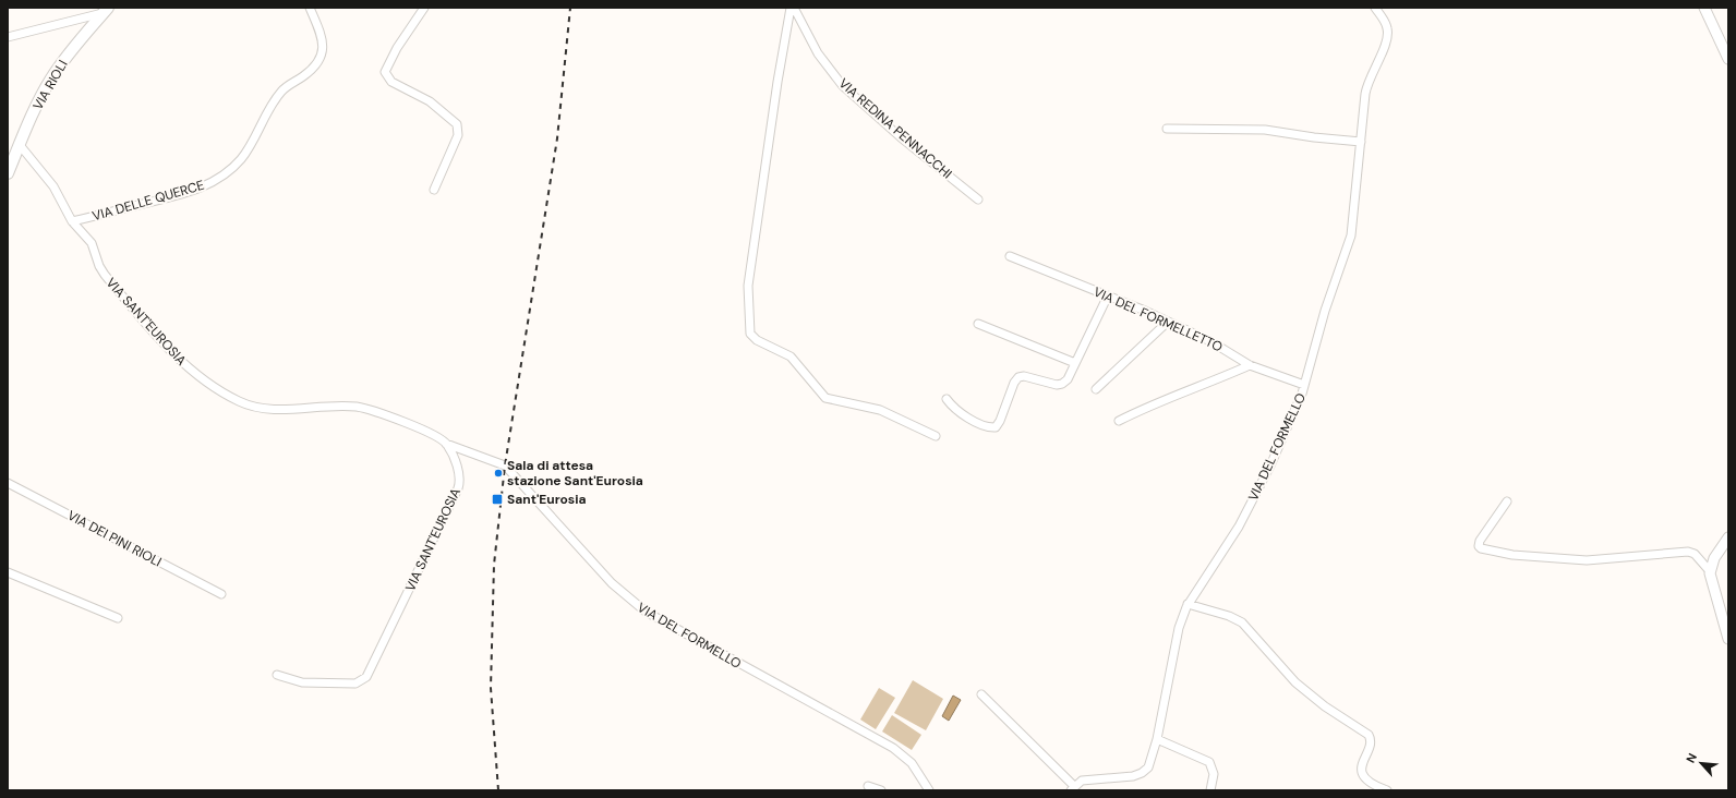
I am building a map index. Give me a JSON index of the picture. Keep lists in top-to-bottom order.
{
  "streets": {
    "main road": ["VIA RIOLI"],
    "street": [
      "VIA REDINA PENNACCHI",
      "VIA DELLE QUERCE",
      "VIA DEL FORMELLETTO",
      "VIA SANT'EUROSIA",
      "VIA DEL FORMELLO",
      "VIA DEI PINI RIOLI"
    ]
  },
  "crossings": [
    ["VIA RIOLI", "VIA SANT'EUROSIA"],
    ["VIA DELLE QUERCE", "VIA SANT'EUROSIA"],
    ["VIA DEL FORMELLETTO", "VIA DEL FORMELLO"],
    ["VIA SANT'EUROSIA", "VIA DEL FORMELLO"]
  ],
  "places": {
    "other": ["Sala di attesa stazione Sant'Eurosia"],
    "transit": ["Sant'Eurosia"]
  },
  "north": "top left"
}
